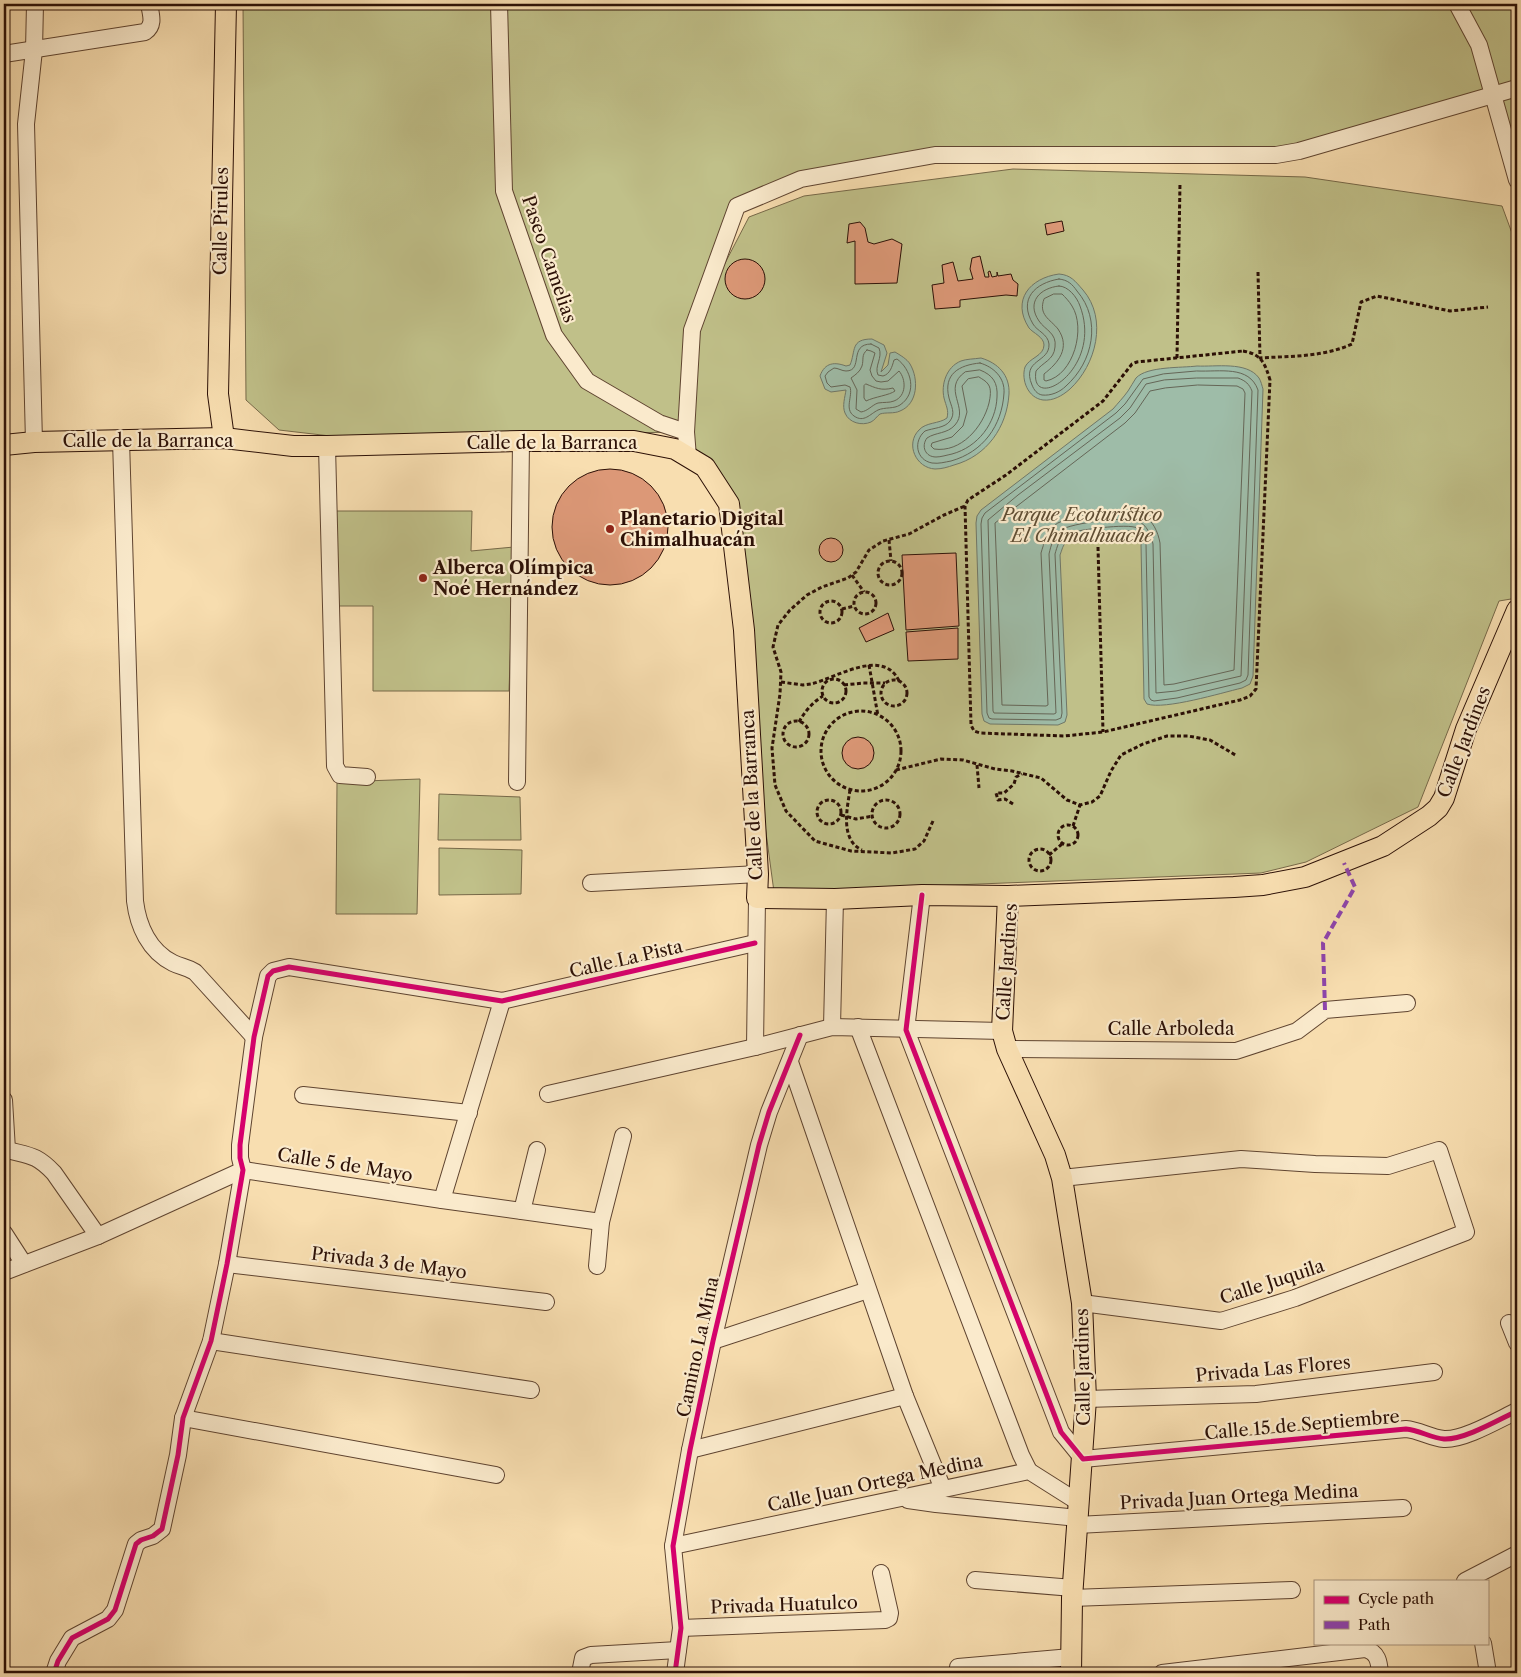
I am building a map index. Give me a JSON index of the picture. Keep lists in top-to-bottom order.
{
  "streets": {
    "main road": ["Calle Pirules", "Calle de la Barranca", "Calle Jardines"],
    "street": [
      "Paseo Camelias",
      "Calle La Pista",
      "Calle Arboleda",
      "Calle 5 de Mayo",
      "Privada 3 de Mayo",
      "Calle Juquila",
      "Camino La Mina",
      "Privada Las Flores",
      "Calle 15 de Septiembre",
      "Calle Juan Ortega Medina",
      "Privada Juan Ortega Medina",
      "Privada Huatulco"
    ]
  },
  "crossings": [
    ["Calle Pirules", "Calle de la Barranca"],
    ["Calle de la Barranca", "Calle Jardines"],
    ["Calle Jardines", "Calle Arboleda"],
    ["Calle Jardines", "Calle Juquila"],
    ["Calle Jardines", "Privada Las Flores"],
    ["Calle Jardines", "Calle 15 de Septiembre"],
    ["Calle Jardines", "Privada Juan Ortega Medina"],
    ["Calle Arboleda", "Camino La Mina"],
    ["Camino La Mina", "Calle Juan Ortega Medina"],
    ["Camino La Mina", "Privada Huatulco"],
    ["Calle Juan Ortega Medina", "Privada Juan Ortega Medina"]
  ],
  "parks": ["Parque Ecoturístico El Chimalhuache"],
  "places": ["Planetario Digital Chimalhuacán", "Alberca Olímpica Noé Hernández"],
  "legend": ["Cycle path", "Path"]
}
